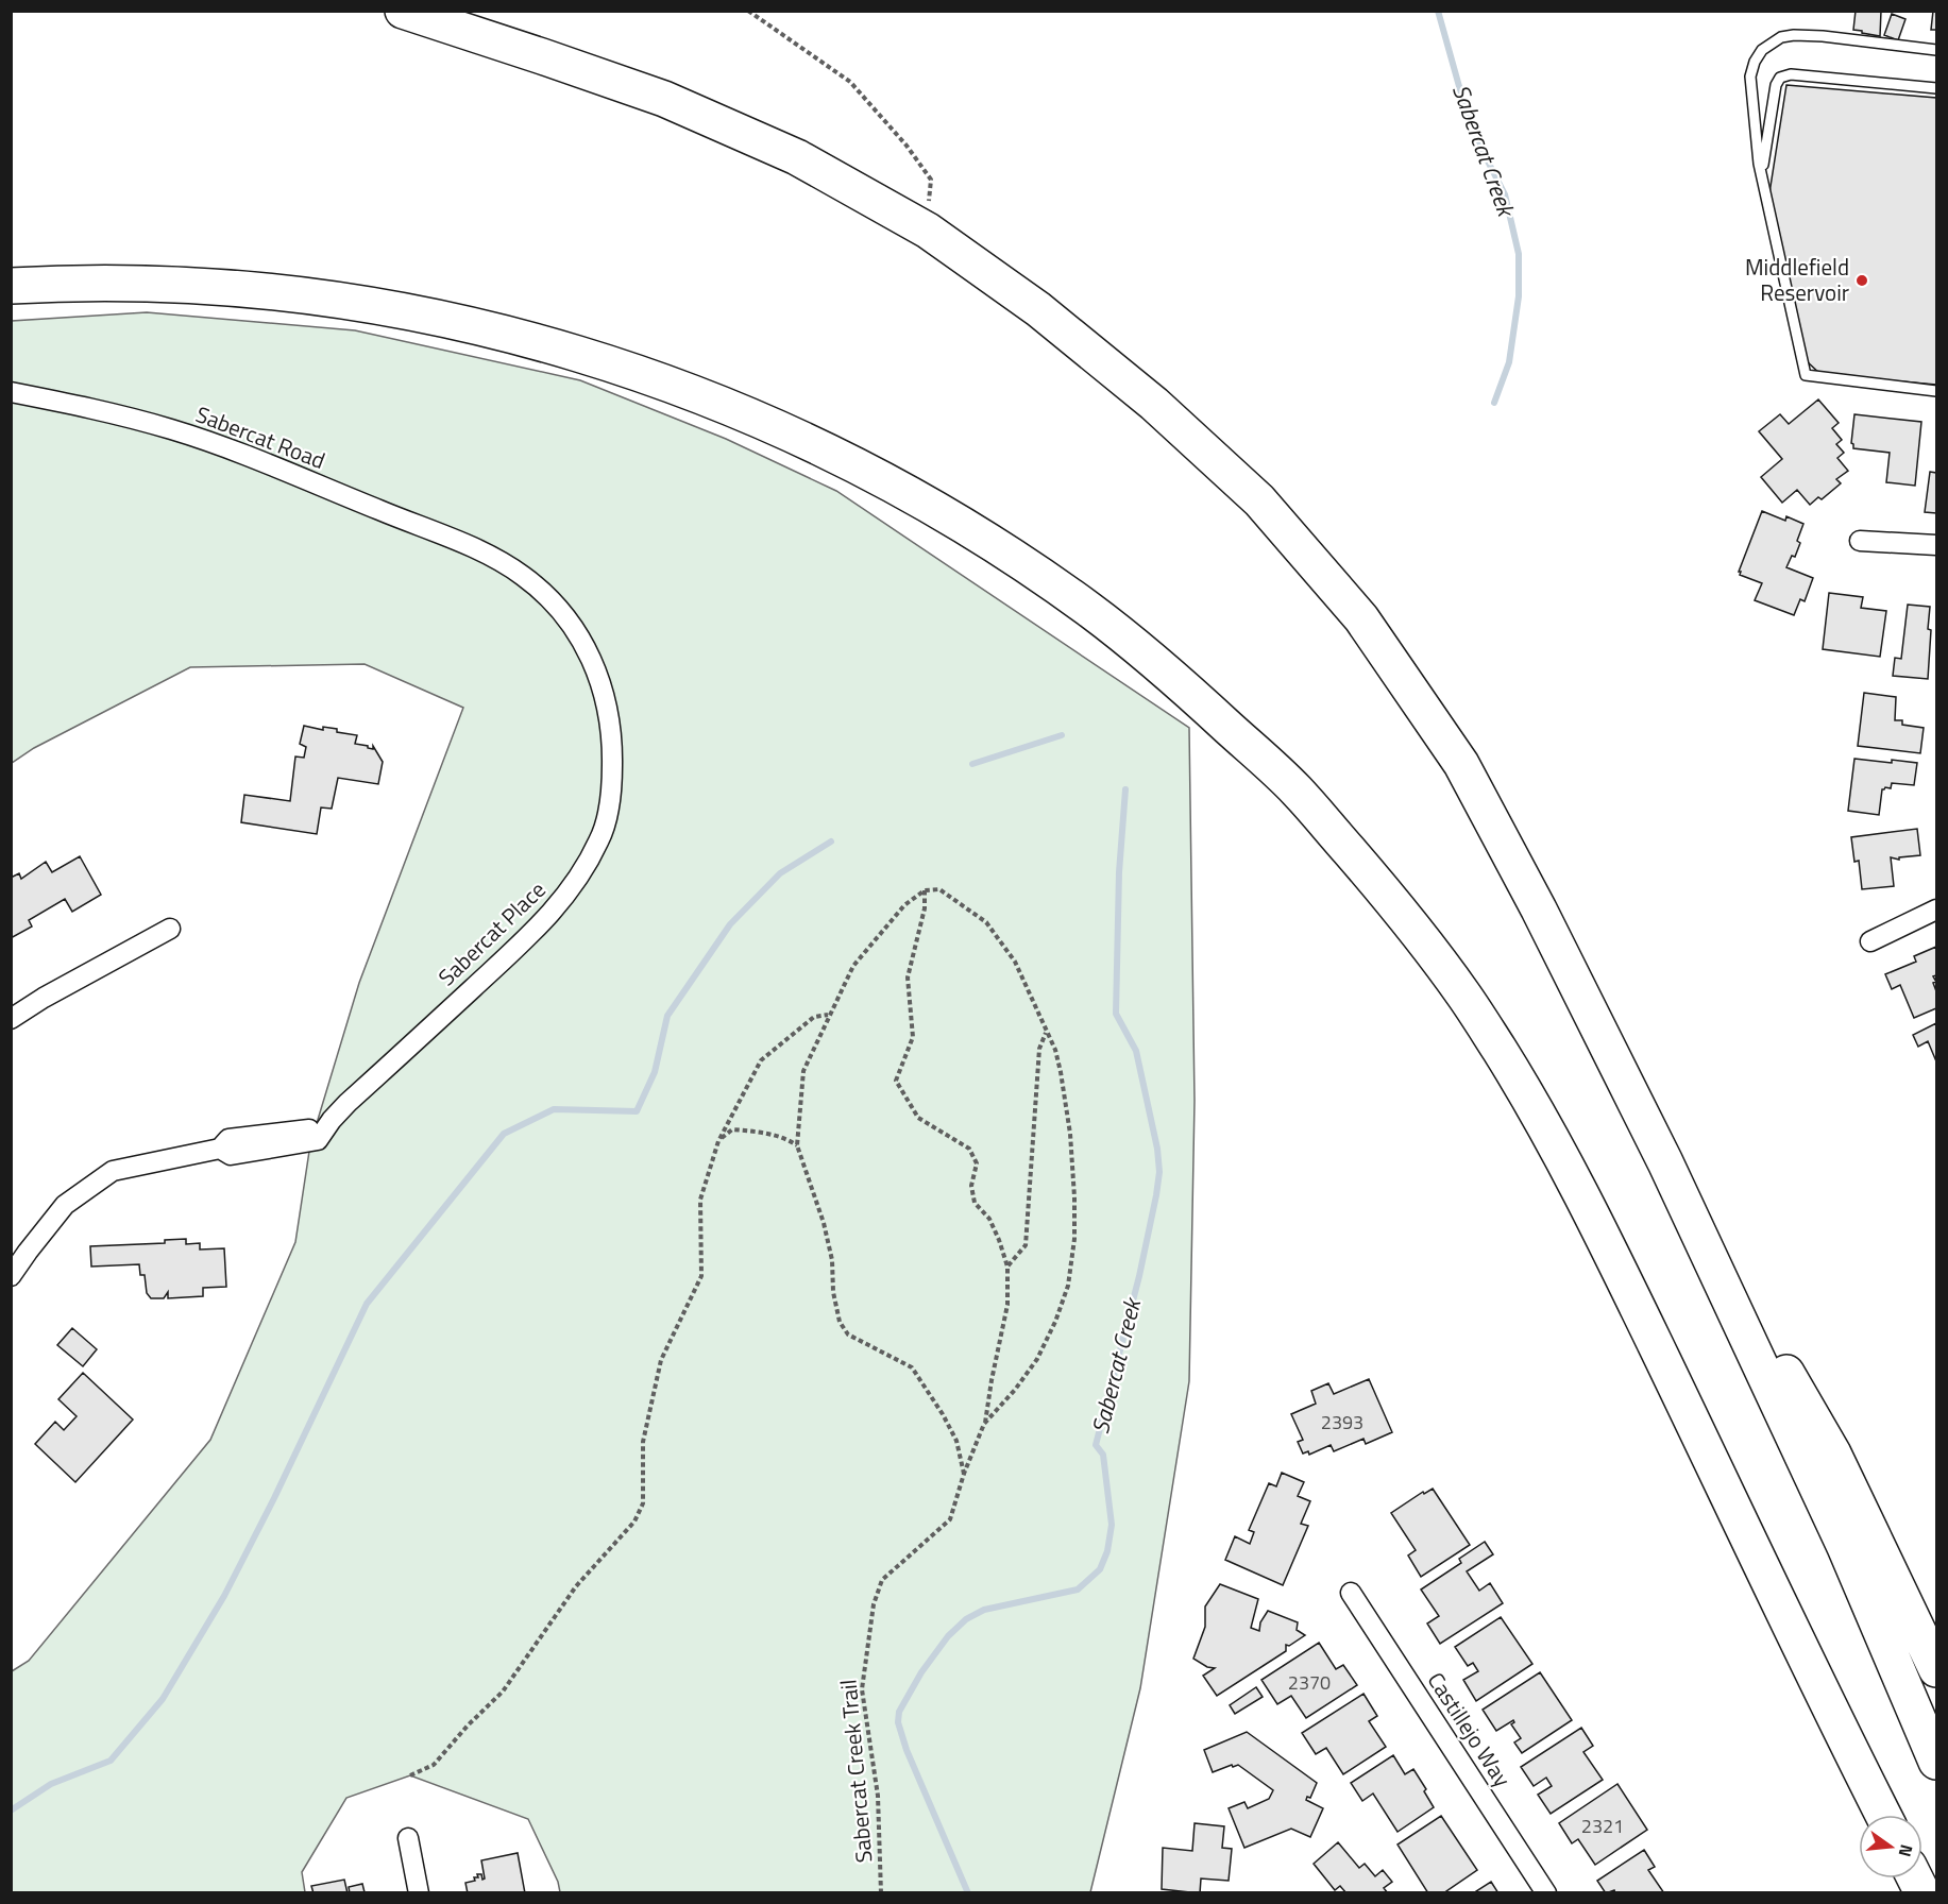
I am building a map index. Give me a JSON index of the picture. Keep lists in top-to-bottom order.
{
  "streets": {
    "street": ["Sabercat Road", "Sabercat Place", "Castillejo Way"],
    "path": ["Sabercat Creek Trail"]
  },
  "crossings": [
    ["Sabercat Road", "Sabercat Place"]
  ],
  "water": ["Sabercat Creek"],
  "places": ["Middlefield Reservoir"],
  "house_numbers": ["2393", "2370", "2321"],
  "north": "right"
}
